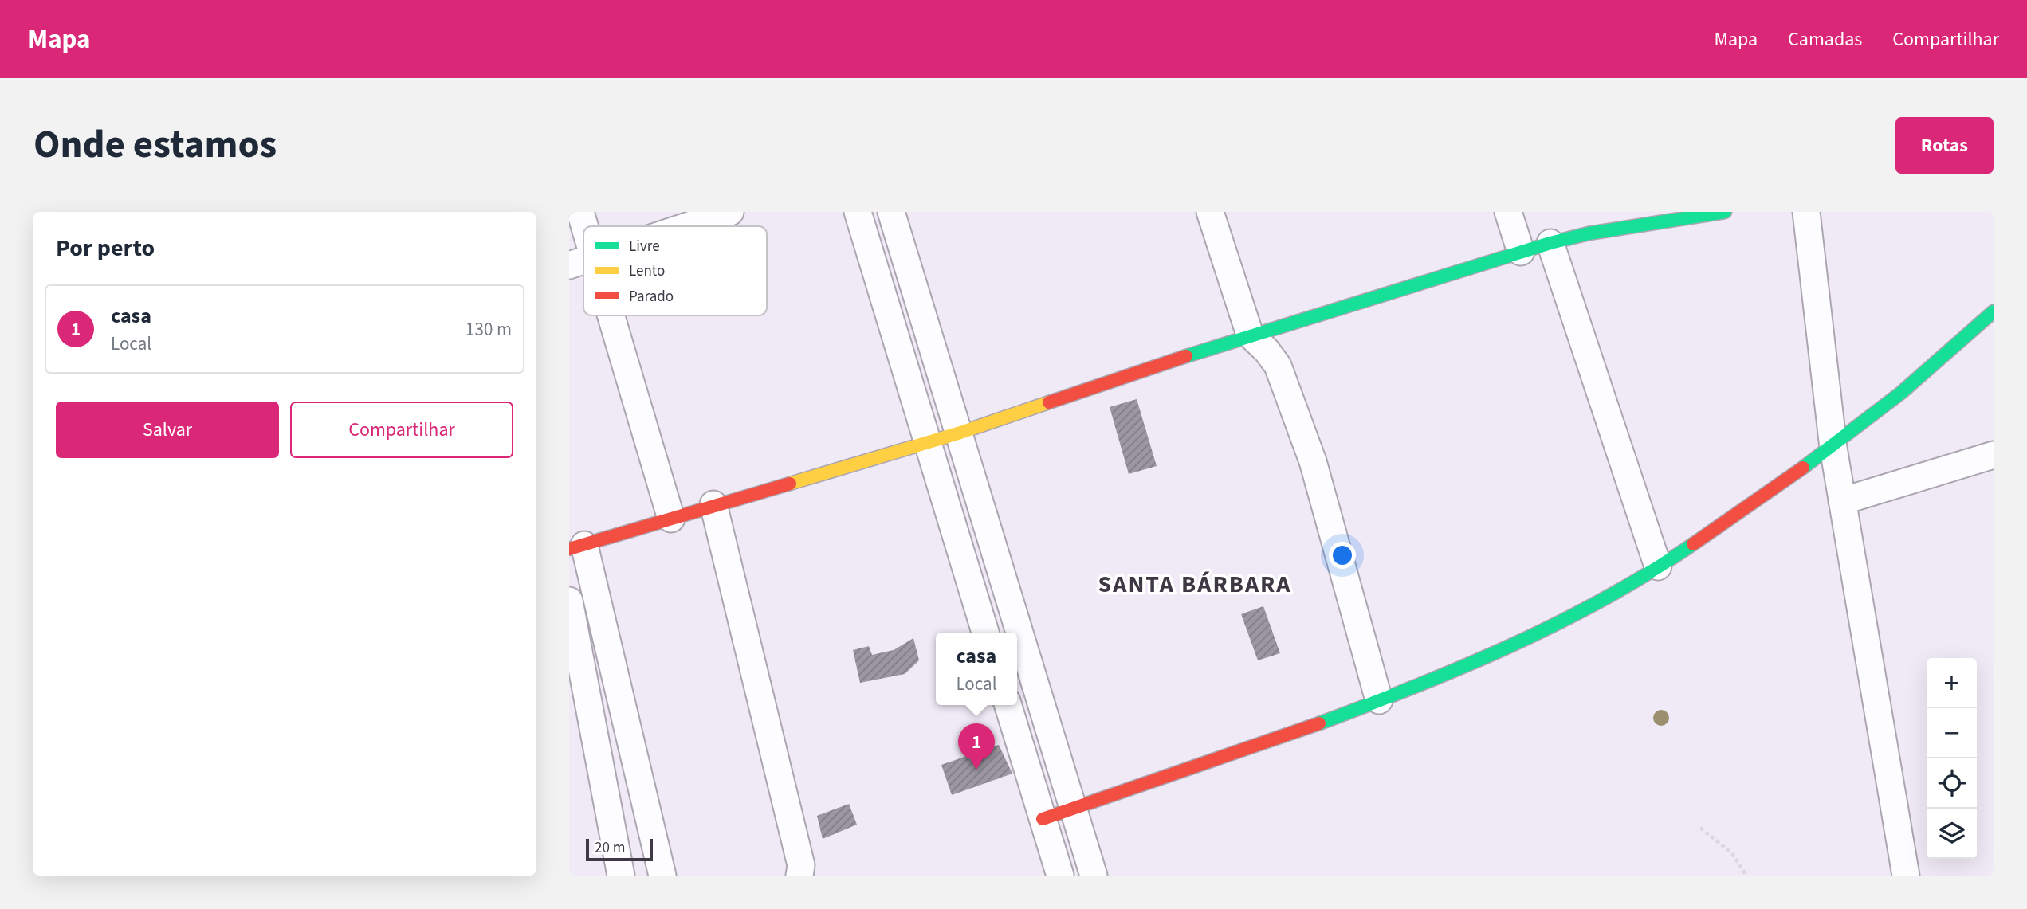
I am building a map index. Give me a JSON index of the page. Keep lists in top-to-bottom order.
{
  "districts": ["SANTA BÁRBARA"],
  "legend": ["Livre", "Lento", "Parado"],
  "scale_bar": "20 m",
  "page": {
    "header": "Mapa",
    "nav": ["Mapa", "Camadas", "Compartilhar"],
    "title": "Onde estamos",
    "buttons": [
      "Rotas",
      ["Salvar", "Compartilhar"]
    ],
    "heading": "Por perto",
    "list": [
      {
        "mark": "1",
        "name": "casa",
        "note": "Local",
        "value": "130 m"
      }
    ],
    "popup": ["casa", "Local"],
    "map_buttons": ["+", "−"],
    "pins": "1",
    "scale": "20 m"
  }
}
